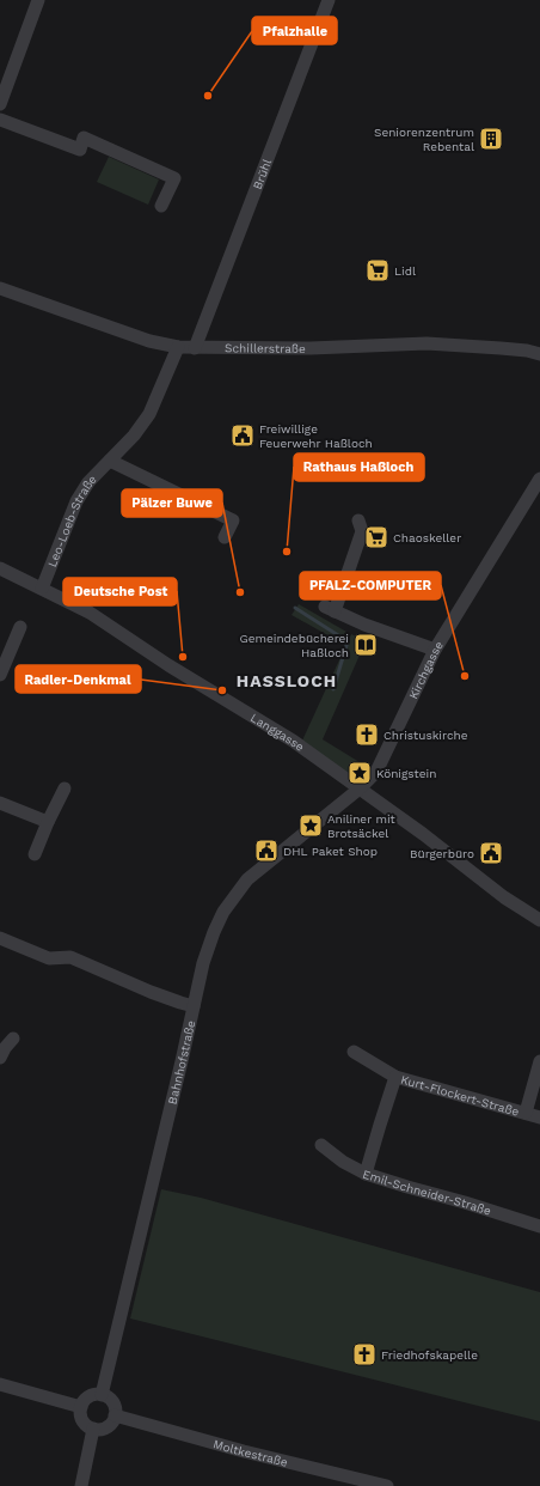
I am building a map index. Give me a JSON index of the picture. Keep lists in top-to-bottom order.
{
  "streets": {
    "street": [
      "Brühl",
      "Schillerstraße",
      "Leo-Loeb-Straße",
      "Kirchgasse",
      "Langgasse",
      "Bahnhofstraße",
      "Kurt-Flockert-Straße",
      "Emil-Schneider-Straße",
      "Moltkestraße"
    ]
  },
  "crossings": [
    ["Brühl", "Schillerstraße"],
    ["Schillerstraße", "Leo-Loeb-Straße"],
    ["Leo-Loeb-Straße", "Langgasse"],
    ["Kirchgasse", "Langgasse"],
    ["Kirchgasse", "Bahnhofstraße"],
    ["Langgasse", "Bahnhofstraße"],
    ["Bahnhofstraße", "Moltkestraße"],
    ["Kurt-Flockert-Straße", "Emil-Schneider-Straße"]
  ],
  "districts": ["HASSLOCH"],
  "places": {
    "other": [
      "Pfalzhalle",
      "Rathaus Haßloch",
      "Pälzer Buwe",
      "Deutsche Post",
      "PFALZ-COMPUTER",
      "Radler-Denkmal"
    ],
    "building": ["Seniorenzentrum Rebental"],
    "supermarket": ["Lidl", "Chaoskeller"],
    "public building": ["Freiwillige Feuerwehr Haßloch", "DHL Paket Shop", "Bürgerbüro"],
    "library": ["Gemeindebücherei Haßloch"],
    "church": ["Christuskirche", "Friedhofskapelle"],
    "place": ["Königstein", "Aniliner mit Brotsäckel"]
  }
}
